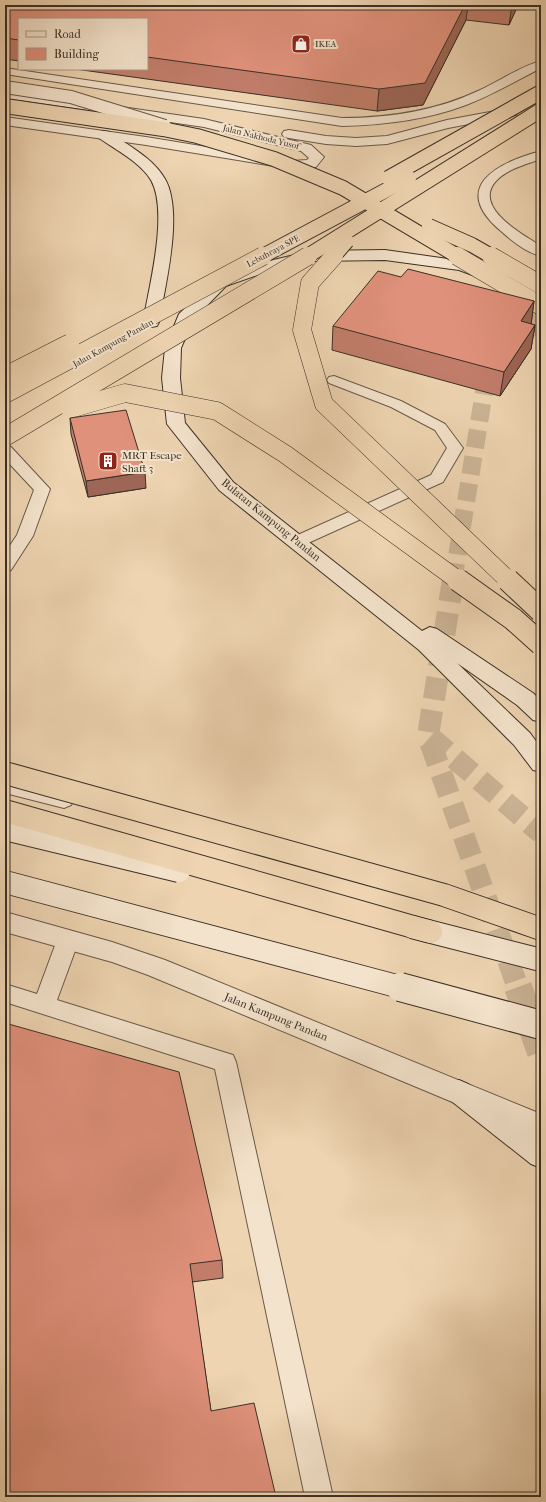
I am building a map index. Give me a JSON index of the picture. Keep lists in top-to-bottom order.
{
  "streets": {
    "highway": ["Lebuhraya SPE"],
    "main road": ["Jalan Nakhoda Yusof", "Jalan Kampung Pandan", "Bulatan Kampung Pandan"]
  },
  "crossings": [
    ["Jalan Kampung Pandan", "Bulatan Kampung Pandan"]
  ],
  "places": {
    "shop": ["IKEA"],
    "building": ["MRT Escape Shaft 3"]
  },
  "legend": ["Road", "Building"]
}
